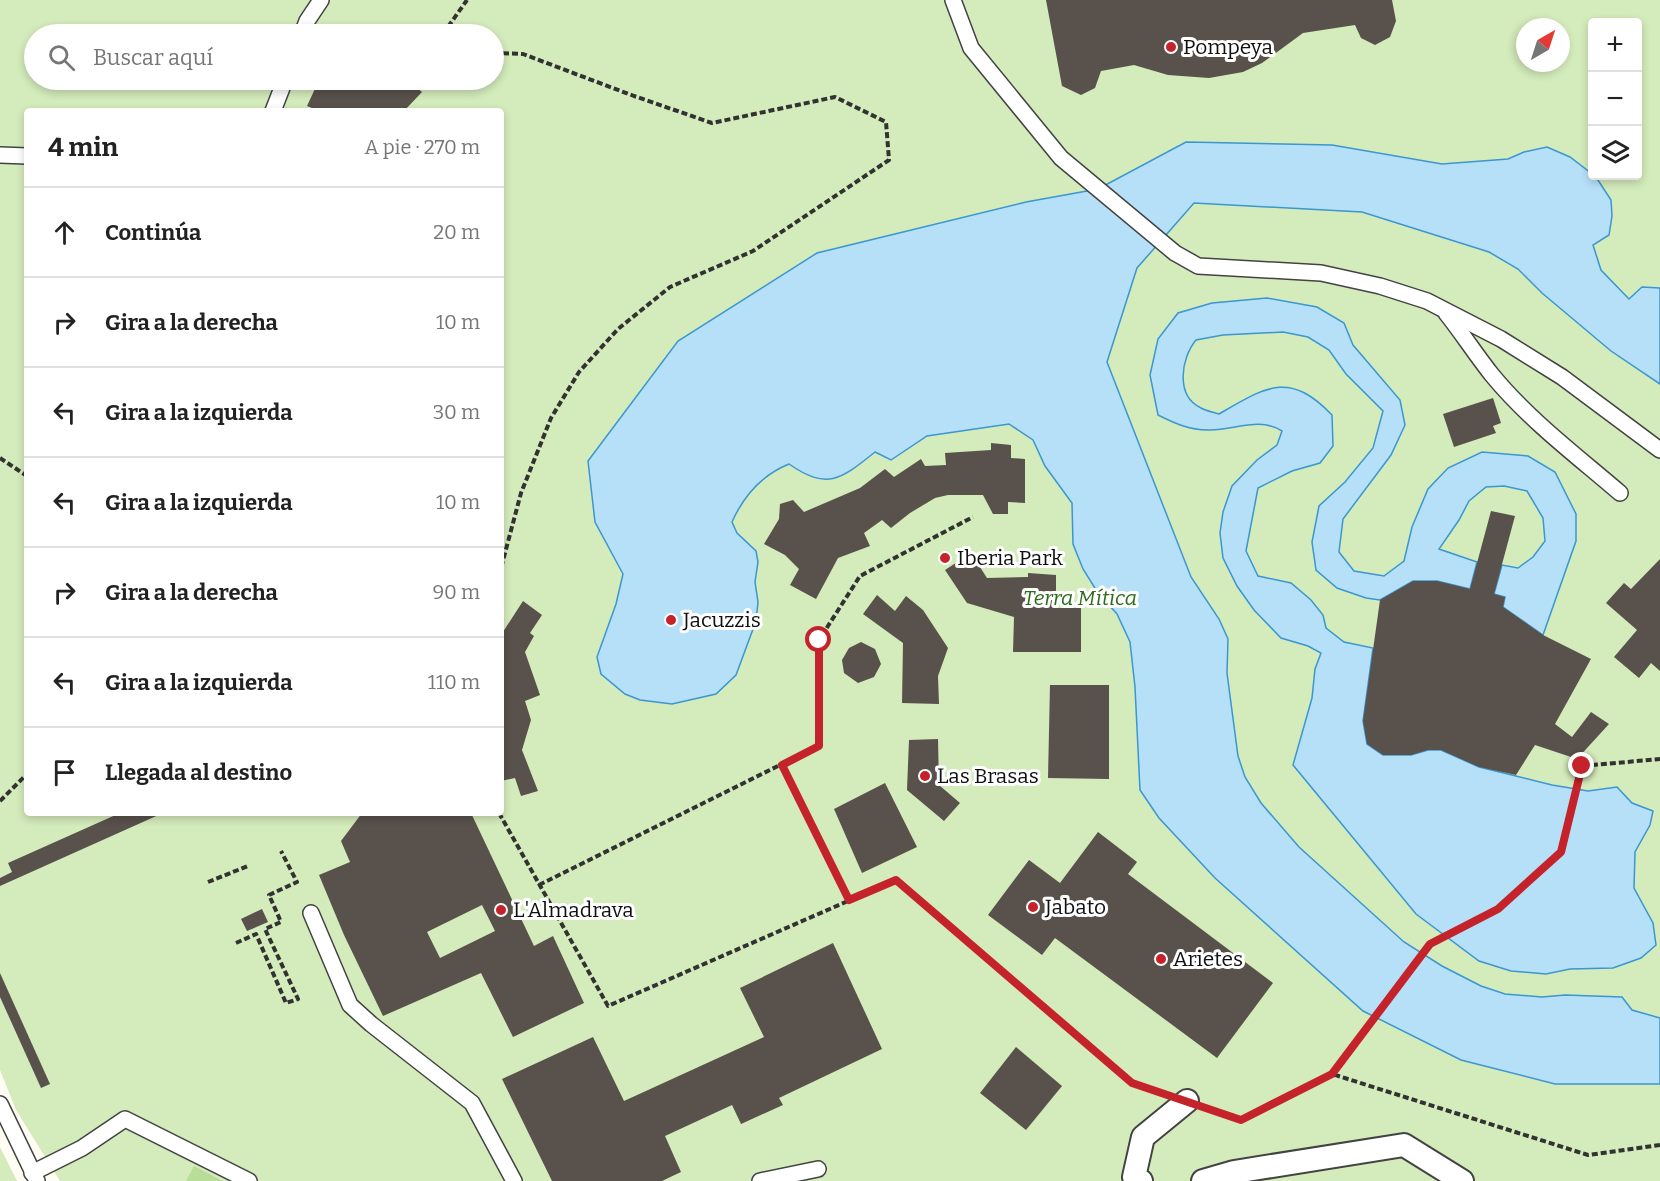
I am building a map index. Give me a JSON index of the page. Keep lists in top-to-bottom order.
{
  "parks": ["Terra Mítica"],
  "places": [
    "Pompeya",
    "Iberia Park",
    "Jacuzzis",
    "Las Brasas",
    "Jabato",
    "L'Almadrava",
    "Arietes"
  ],
  "north": "top right",
  "page": {
    "map_buttons": ["+", "−"],
    "search": "Buscar aquí",
    "heading": ["4 min", "A pie · 270 m"],
    "list": [
      ["Continúa", "20 m"],
      ["Gira a la derecha", "10 m"],
      ["Gira a la izquierda", "30 m"],
      ["Gira a la izquierda", "10 m"],
      ["Gira a la derecha", "90 m"],
      ["Gira a la izquierda", "110 m"],
      "Llegada al destino"
    ]
  }
}
